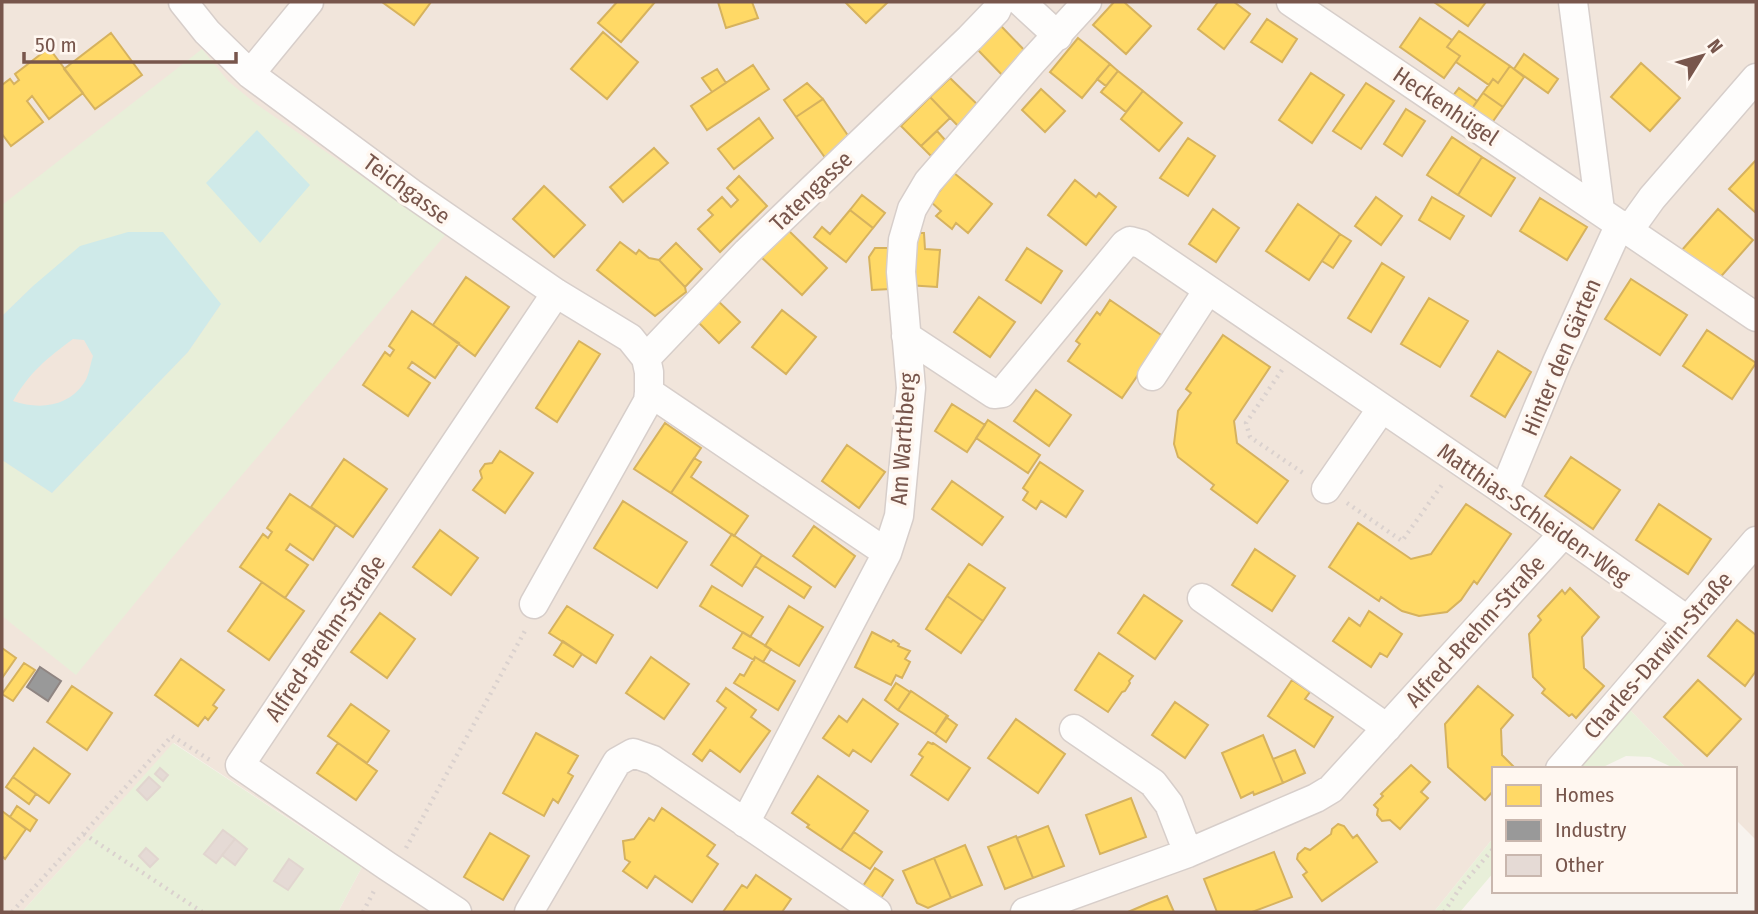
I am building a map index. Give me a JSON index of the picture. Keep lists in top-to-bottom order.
{
  "streets": {
    "street": [
      "Heckenhügel",
      "Teichgasse",
      "Tatengasse",
      "Hinter den Gärten",
      "Am Warthberg",
      "Matthias-Schleiden-Weg",
      "Alfred-Brehm-Straße",
      "Charles-Darwin-Straße"
    ]
  },
  "crossings": [
    ["Heckenhügel", "Hinter den Gärten"],
    ["Teichgasse", "Tatengasse"],
    ["Teichgasse", "Alfred-Brehm-Straße"],
    ["Hinter den Gärten", "Matthias-Schleiden-Weg"],
    ["Am Warthberg", "Matthias-Schleiden-Weg"],
    ["Matthias-Schleiden-Weg", "Alfred-Brehm-Straße"],
    ["Matthias-Schleiden-Weg", "Charles-Darwin-Straße"]
  ],
  "legend": ["Homes", "Industry", "Other"],
  "scale_bar": "50 m",
  "north": "top right"
}
